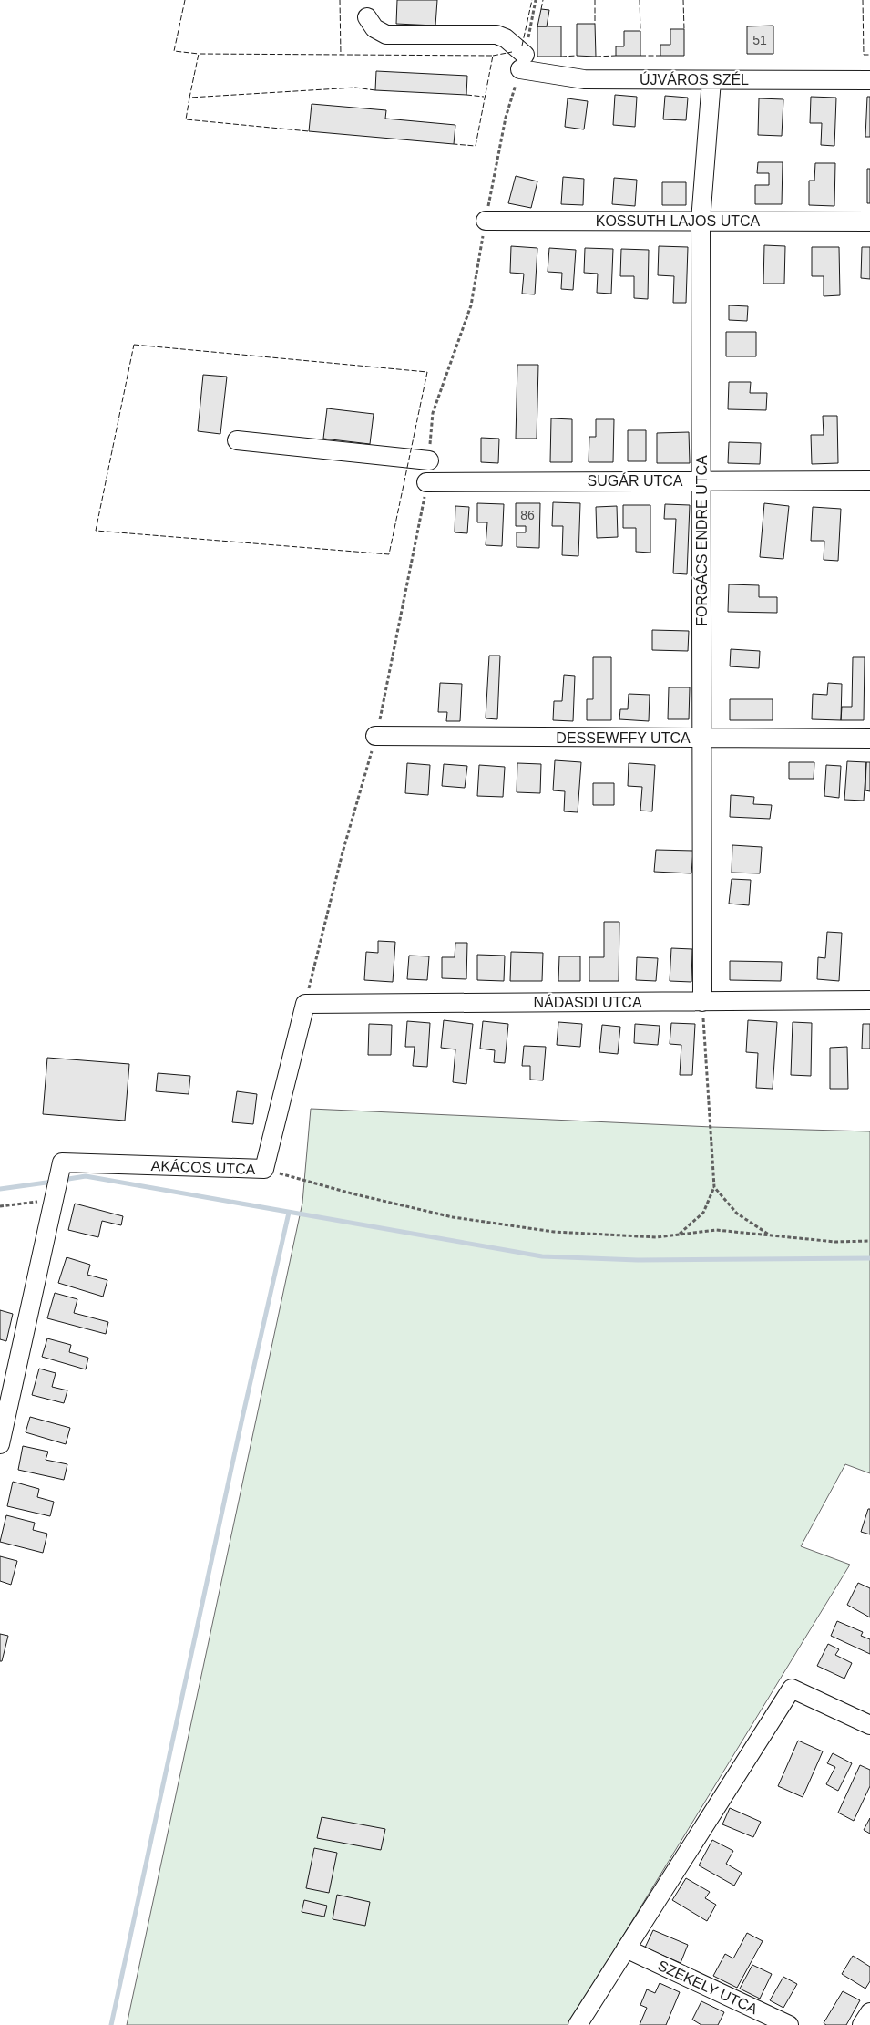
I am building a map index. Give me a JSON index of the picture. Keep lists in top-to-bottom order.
{
  "streets": {
    "street": [
      "ÚJVÁROS SZÉL",
      "KOSSUTH LAJOS UTCA",
      "SUGÁR UTCA",
      "FORGÁCS ENDRE UTCA",
      "DESSEWFFY UTCA",
      "NÁDASDI UTCA",
      "AKÁCOS UTCA",
      "SZÉKELY UTCA"
    ]
  },
  "crossings": [
    ["ÚJVÁROS SZÉL", "FORGÁCS ENDRE UTCA"],
    ["KOSSUTH LAJOS UTCA", "FORGÁCS ENDRE UTCA"],
    ["SUGÁR UTCA", "FORGÁCS ENDRE UTCA"],
    ["FORGÁCS ENDRE UTCA", "DESSEWFFY UTCA"],
    ["FORGÁCS ENDRE UTCA", "NÁDASDI UTCA"],
    ["NÁDASDI UTCA", "AKÁCOS UTCA"]
  ],
  "house_numbers": ["51", "86"]
}
